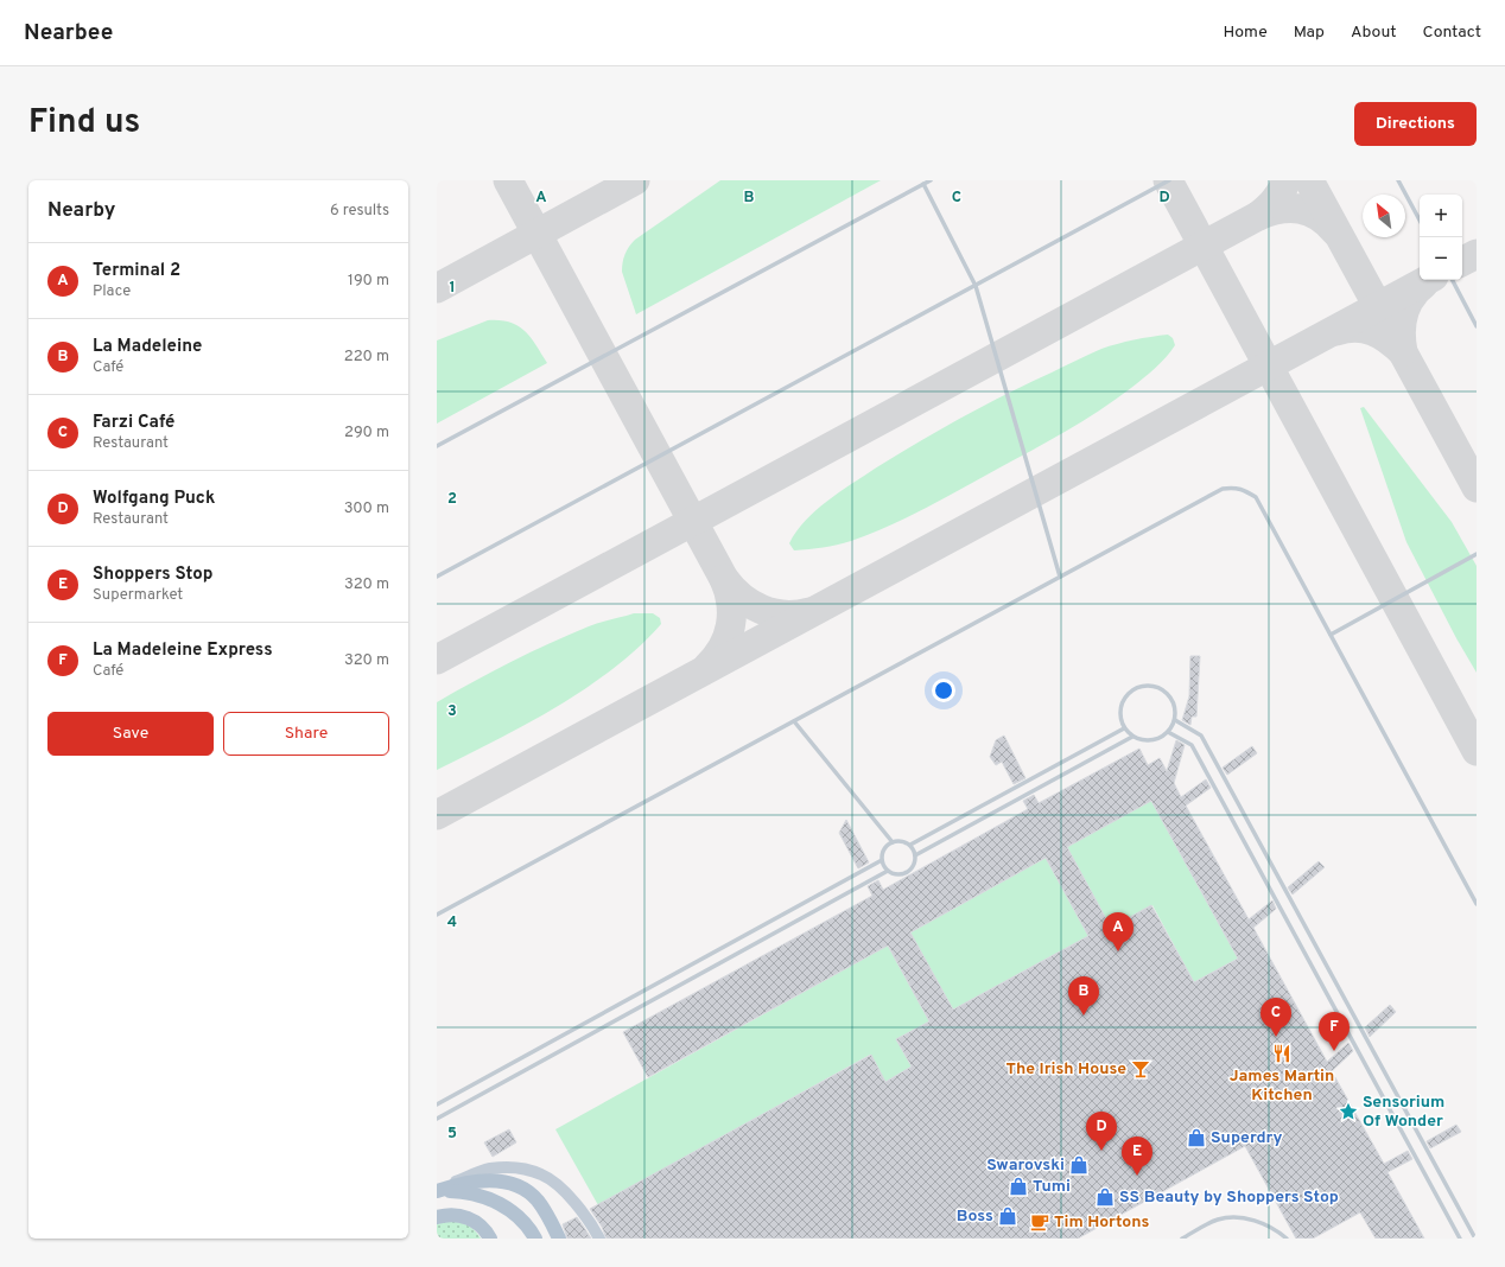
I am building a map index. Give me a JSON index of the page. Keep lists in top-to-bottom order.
{
  "places": {
    "restaurant": ["James Martin Kitchen"],
    "bar": ["The Irish House"],
    "place": ["Sensorium Of Wonder"],
    "shop": [
      "Superdry",
      "Swarovski",
      "Tumi",
      "SS Beauty by Shoppers Stop",
      "Boss"
    ],
    "cafe": ["Tim Hortons"]
  },
  "north": "top left",
  "page": {
    "header": "Nearbee",
    "nav": [
      "Home",
      "Map",
      "About",
      "Contact"
    ],
    "title": "Find us",
    "buttons": [
      "Directions",
      ["Save", "Share"]
    ],
    "heading": ["Nearby", "6 results"],
    "map_buttons": ["+", "−"],
    "list": [
      {
        "mark": "A",
        "name": "Terminal 2",
        "note": "Place",
        "value": "190 m"
      },
      {
        "mark": "B",
        "name": "La Madeleine",
        "note": "Café",
        "value": "220 m"
      },
      {
        "mark": "C",
        "name": "Farzi Café",
        "note": "Restaurant",
        "value": "290 m"
      },
      {
        "mark": "D",
        "name": "Wolfgang Puck",
        "note": "Restaurant",
        "value": "300 m"
      },
      {
        "mark": "E",
        "name": "Shoppers Stop",
        "note": "Supermarket",
        "value": "320 m"
      },
      {
        "mark": "F",
        "name": "La Madeleine Express",
        "note": "Café",
        "value": "320 m"
      }
    ],
    "pins": [
      "A",
      "B",
      "C",
      "F",
      "D",
      "E"
    ]
  },
  "grid": {
    "columns": [
      "A",
      "B",
      "C",
      "D"
    ],
    "rows": [
      "1",
      "2",
      "3",
      "4",
      "5"
    ]
  }
}
